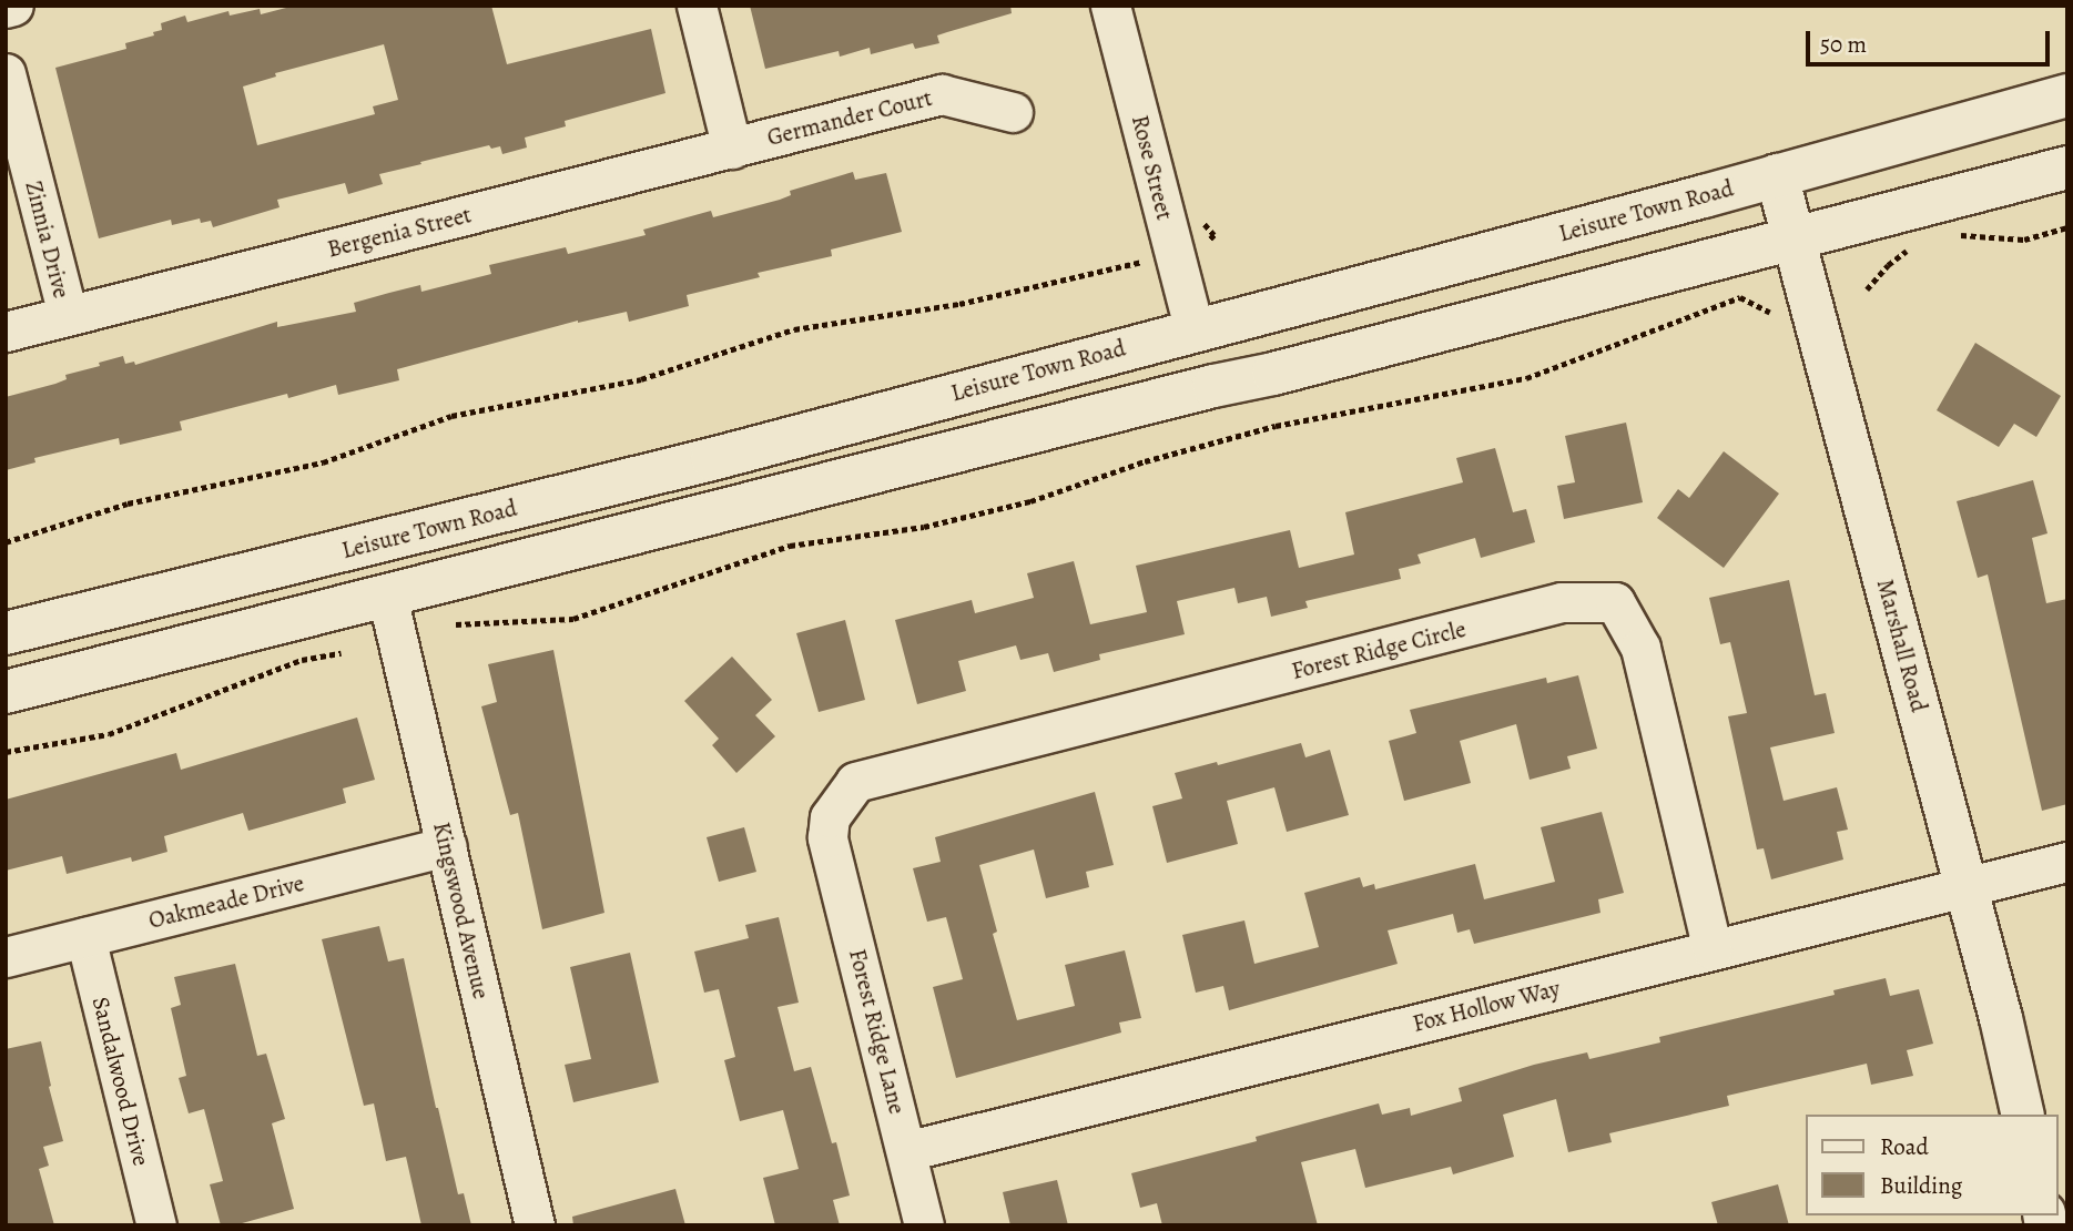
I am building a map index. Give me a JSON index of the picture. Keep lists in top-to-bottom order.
{
  "streets": {
    "main road": ["Leisure Town Road", "Marshall Road"],
    "street": [
      "Germander Court",
      "Rose Street",
      "Bergenia Street",
      "Zinnia Drive",
      "Forest Ridge Circle",
      "Oakmeade Drive",
      "Kingswood Avenue",
      "Fox Hollow Way",
      "Forest Ridge Lane",
      "Sandalwood Drive"
    ]
  },
  "crossings": [
    ["Germander Court", "Bergenia Street"],
    ["Rose Street", "Leisure Town Road"],
    ["Leisure Town Road", "Marshall Road"],
    ["Bergenia Street", "Zinnia Drive"],
    ["Marshall Road", "Fox Hollow Way"],
    ["Forest Ridge Circle", "Fox Hollow Way"],
    ["Forest Ridge Circle", "Forest Ridge Lane"],
    ["Oakmeade Drive", "Kingswood Avenue"],
    ["Oakmeade Drive", "Sandalwood Drive"],
    ["Fox Hollow Way", "Forest Ridge Lane"]
  ],
  "legend": ["Road", "Building"],
  "scale_bar": "50 m"
}
